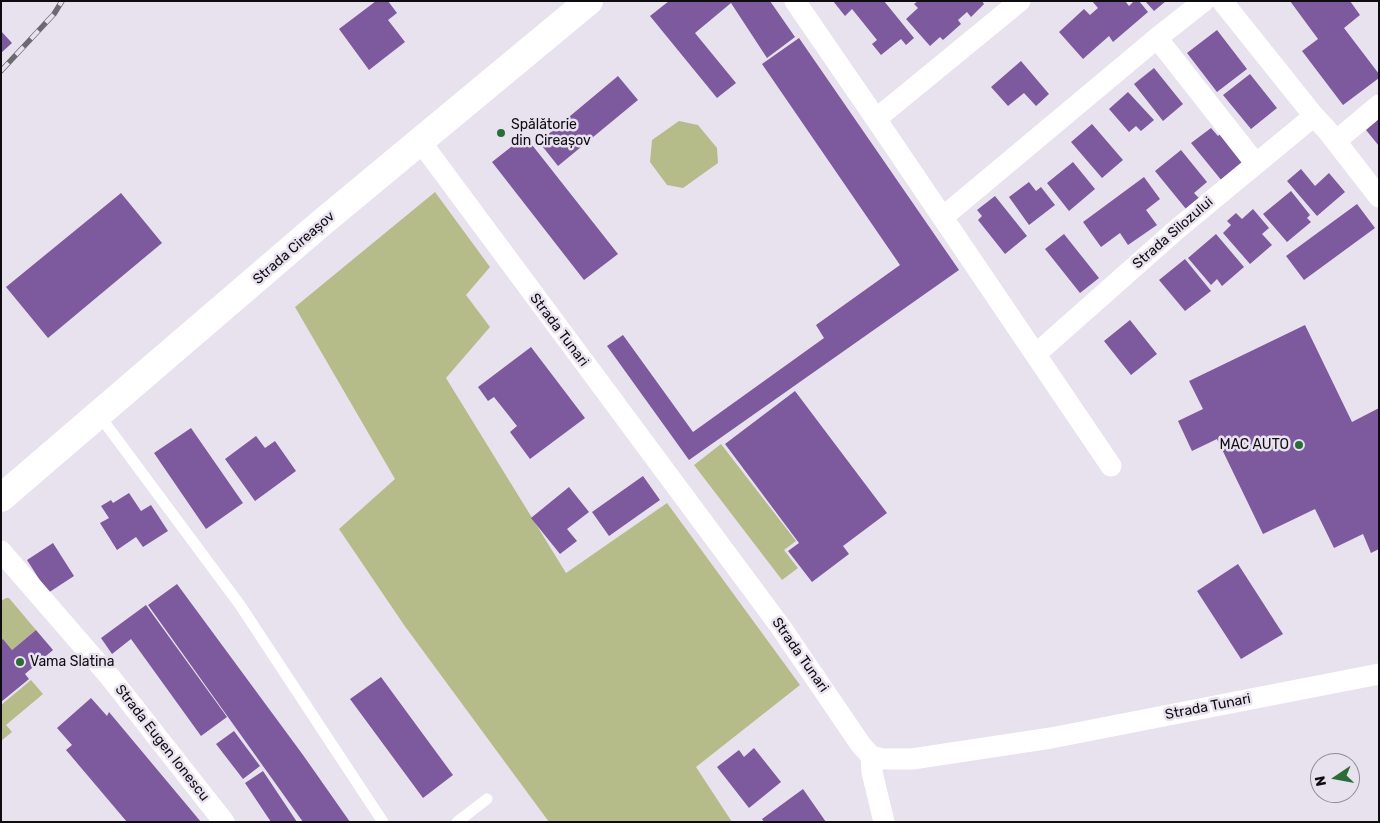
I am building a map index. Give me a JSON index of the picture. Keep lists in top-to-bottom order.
{
  "streets": {
    "main road": ["Strada Cireașov"],
    "street": ["Strada Silozului", "Strada Tunari", "Strada Eugen Ionescu"]
  },
  "crossings": [
    ["Strada Cireașov", "Strada Tunari"]
  ],
  "places": ["Spălătorie din Cireașov", "MAC AUTO", "Vama Slatina"],
  "north": "left"
}
